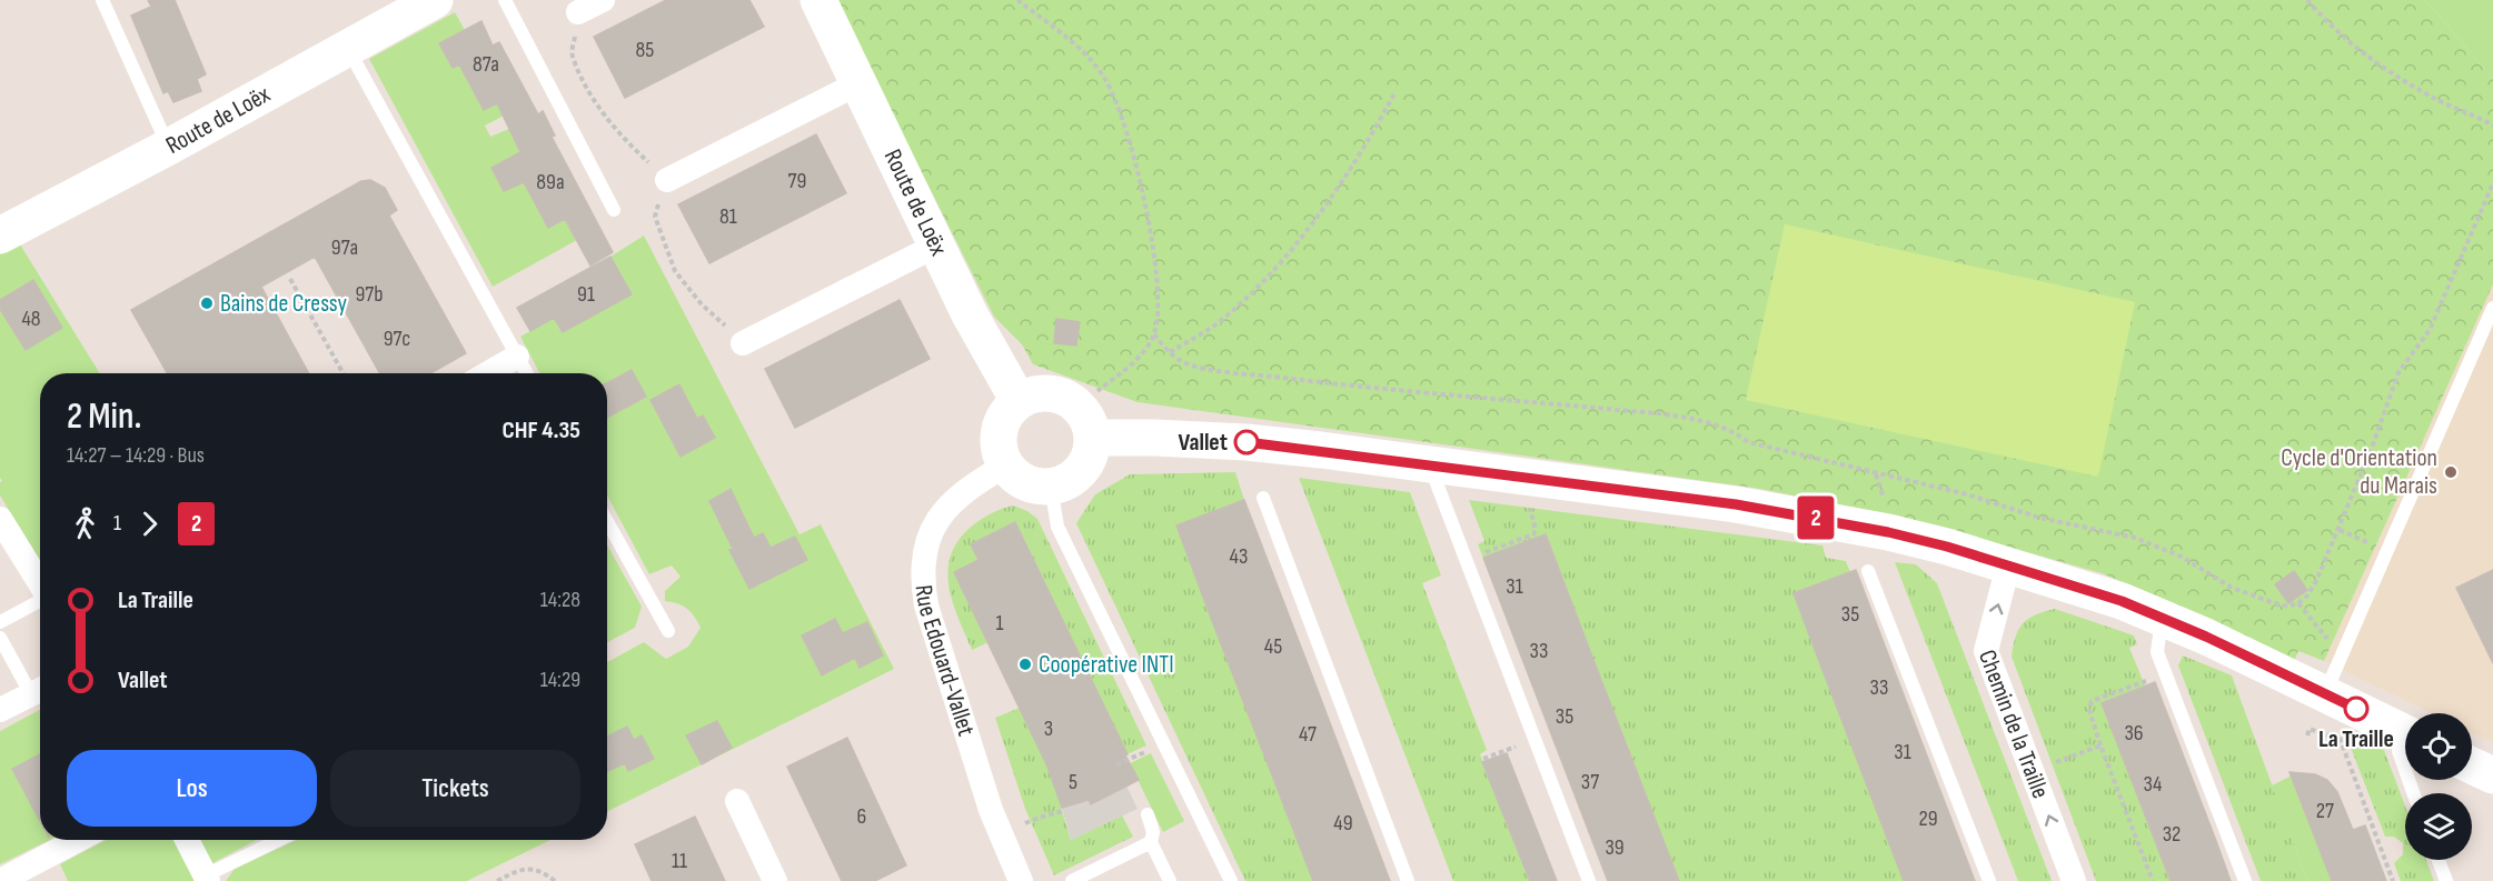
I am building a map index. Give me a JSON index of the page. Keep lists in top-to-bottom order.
{
  "streets": {
    "street": ["Route de Loëx", "Rue Edouard-Vallet", "Chemin de la Traille"]
  },
  "crossings": [
    ["Route de Loëx", "Rue Edouard-Vallet"]
  ],
  "one_way": ["Chemin de la Traille"],
  "places": [
    "Bains de Cressy",
    "Vallet",
    "Cycle d'Orientation du Marais",
    "Coopérative INTI",
    "La Traille"
  ],
  "lines": ["bus line 2"],
  "house_numbers": [
    "85",
    "87a",
    "79",
    "89a",
    "81",
    "97a",
    "97b",
    "91",
    "48",
    "97c",
    "43",
    "31",
    "35",
    "1",
    "45",
    "33",
    "33",
    "35",
    "3",
    "36",
    "47",
    "31",
    "5",
    "37",
    "34",
    "27",
    "6",
    "29",
    "49",
    "32",
    "39",
    "11"
  ],
  "page": {
    "on_map": "2",
    "heading": ["2 Min.", "14:27 – 14:29 · Bus", "CHF 4.35"],
    "legs": ["1", "2"],
    "list": [
      {
        "name": "La Traille",
        "value": "14:28"
      },
      {
        "name": "Vallet",
        "value": "14:29"
      }
    ],
    "buttons": ["Los", "Tickets"]
  }
}
